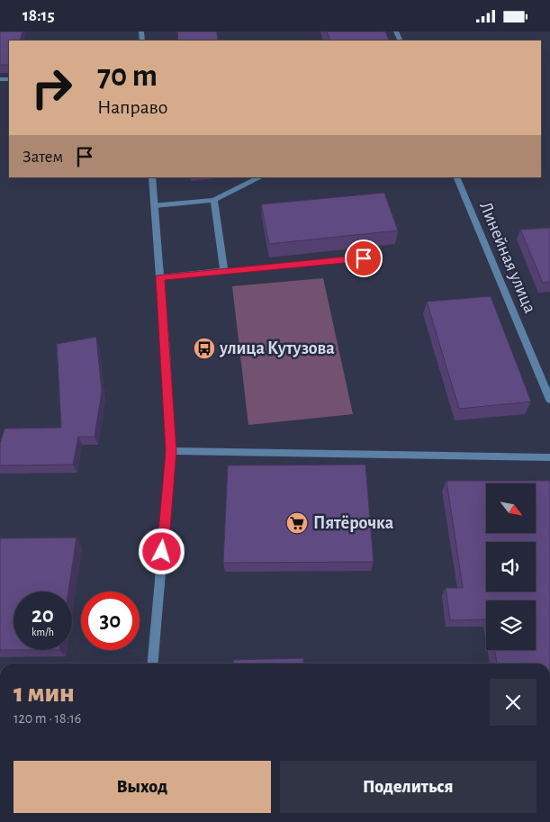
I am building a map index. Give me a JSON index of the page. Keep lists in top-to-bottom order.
{
  "streets": {
    "street": ["Линейная улица"]
  },
  "places": {
    "bus stop": ["улица Кутузова"],
    "supermarket": ["Пятёрочка"]
  },
  "north": "bottom right",
  "page": {
    "status": "18:15",
    "turn": ["70 m", "Направо"],
    "then": "Затем",
    "speed": "20 km/h",
    "limit": "30",
    "heading": ["1 мин", "120 m · 18:16"],
    "buttons": ["Выход", "Поделиться"]
  }
}
